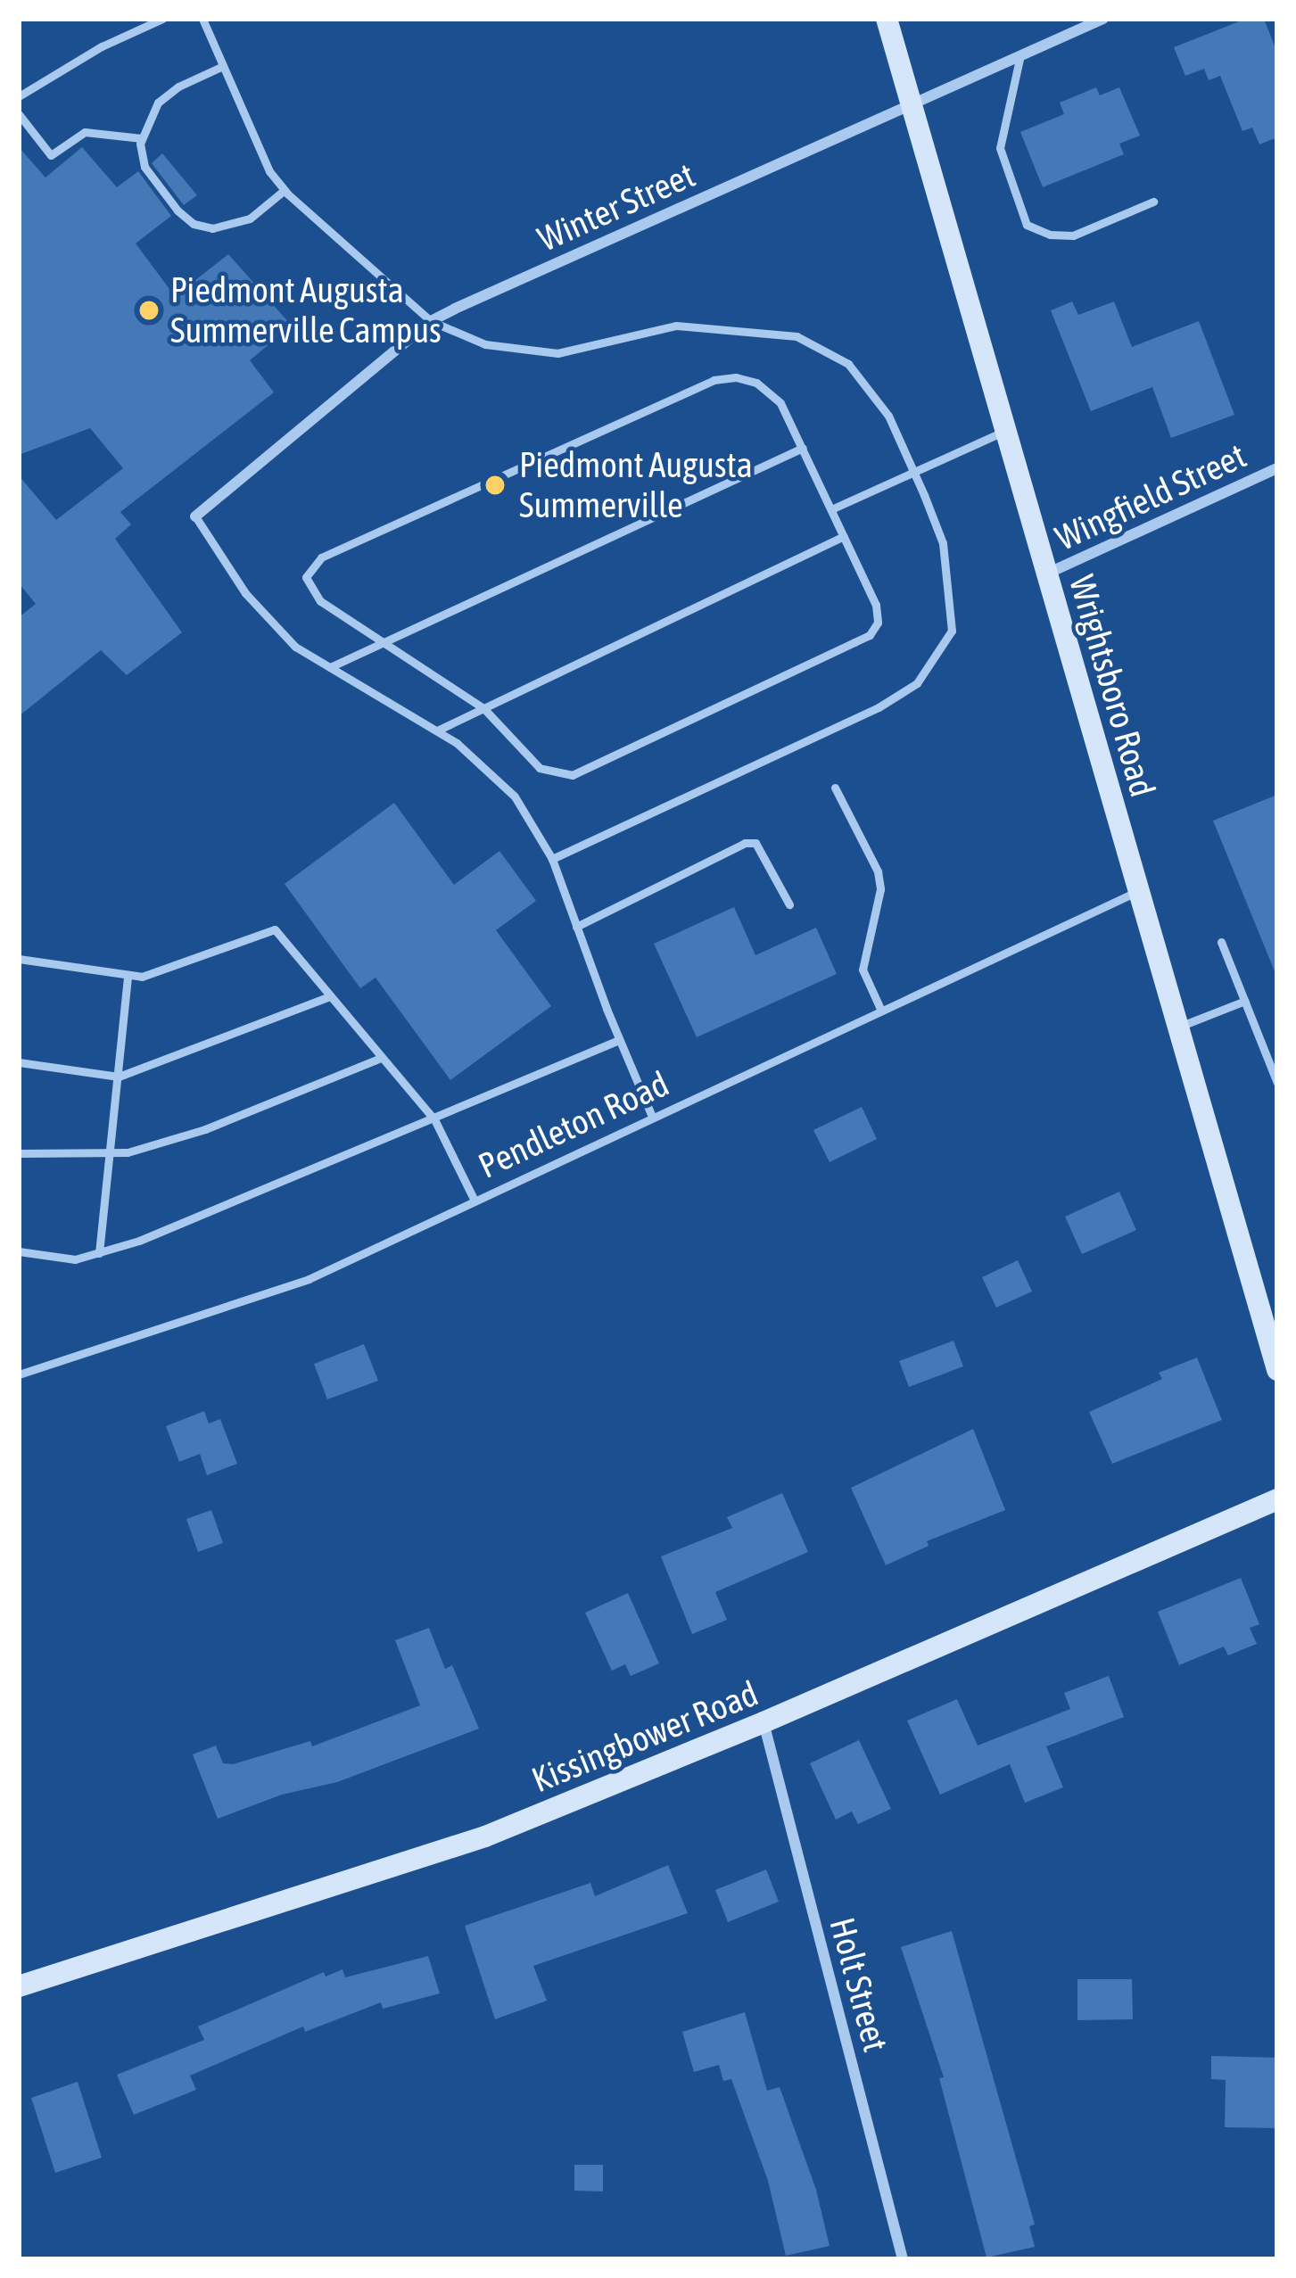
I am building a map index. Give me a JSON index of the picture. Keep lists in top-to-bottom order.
{
  "streets": {
    "main road": ["Wrightsboro Road", "Kissingbower Road"],
    "street": ["Winter Street", "Wingfield Street", "Holt Street"],
    "lane": ["Pendleton Road"]
  },
  "crossings": [
    ["Winter Street", "Wrightsboro Road"],
    ["Wingfield Street", "Wrightsboro Road"],
    ["Wrightsboro Road", "Pendleton Road"],
    ["Kissingbower Road", "Holt Street"]
  ],
  "places": ["Piedmont Augusta Summerville Campus", "Piedmont Augusta Summerville"]
}
